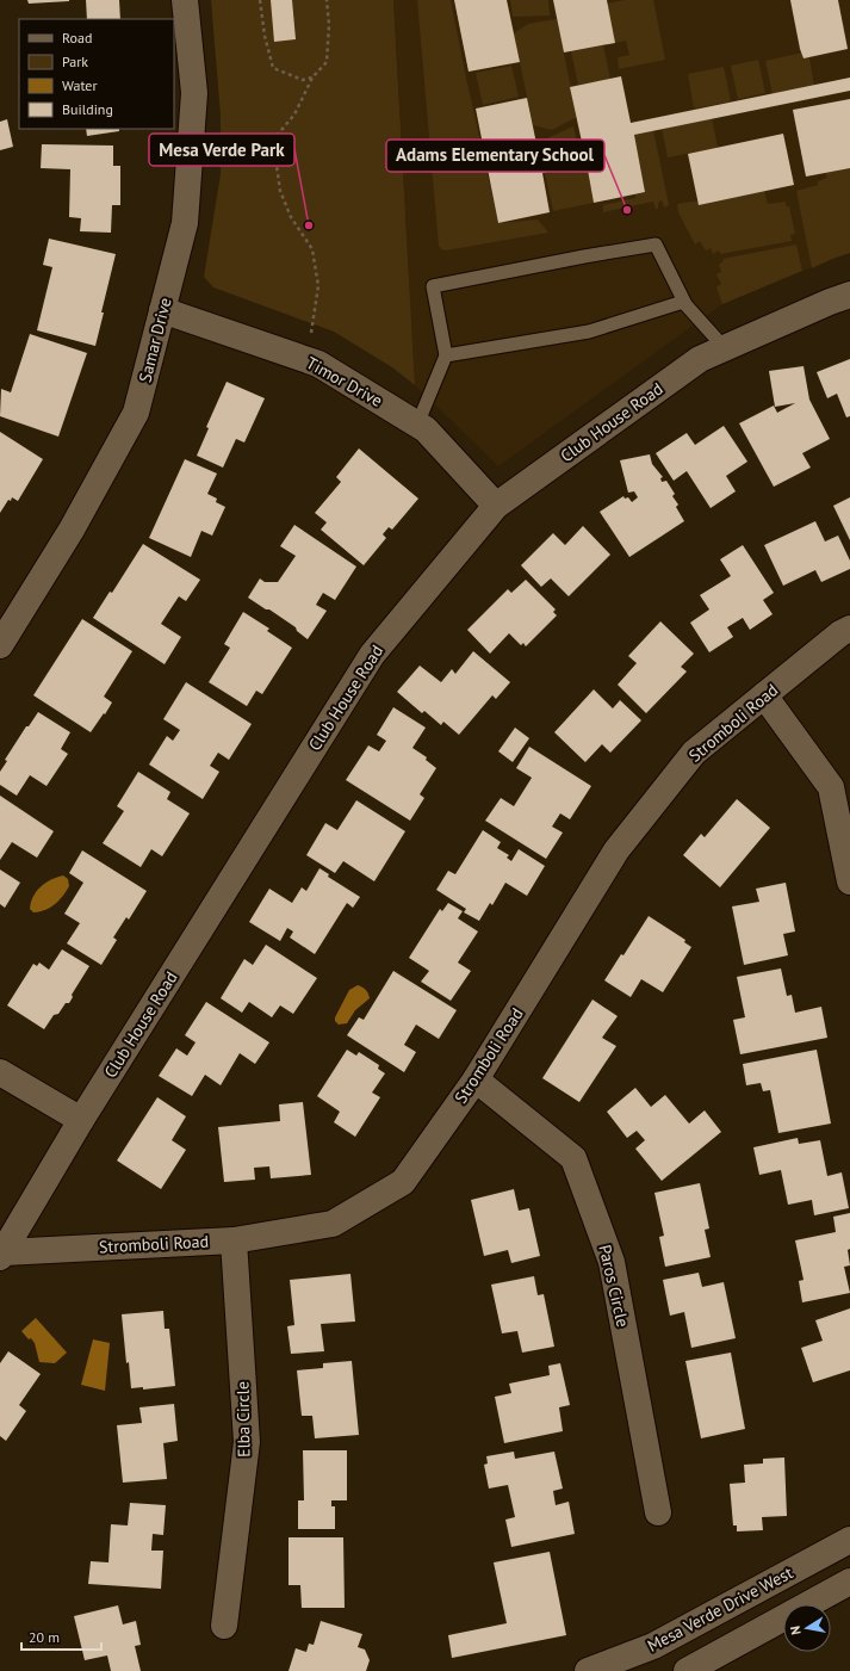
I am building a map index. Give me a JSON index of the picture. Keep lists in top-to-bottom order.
{
  "streets": {
    "street": [
      "Samar Drive",
      "Timor Drive",
      "Club House Road",
      "Stromboli Road",
      "Paros Circle",
      "Elba Circle",
      "Mesa Verde Drive West"
    ]
  },
  "crossings": [
    ["Samar Drive", "Timor Drive"],
    ["Timor Drive", "Club House Road"],
    ["Club House Road", "Stromboli Road"],
    ["Stromboli Road", "Paros Circle"],
    ["Stromboli Road", "Elba Circle"]
  ],
  "places": ["Adams Elementary School", "Mesa Verde Park"],
  "legend": [
    "Road",
    "Park",
    "Water",
    "Building"
  ],
  "scale_bar": "20 m",
  "north": "left"
}
